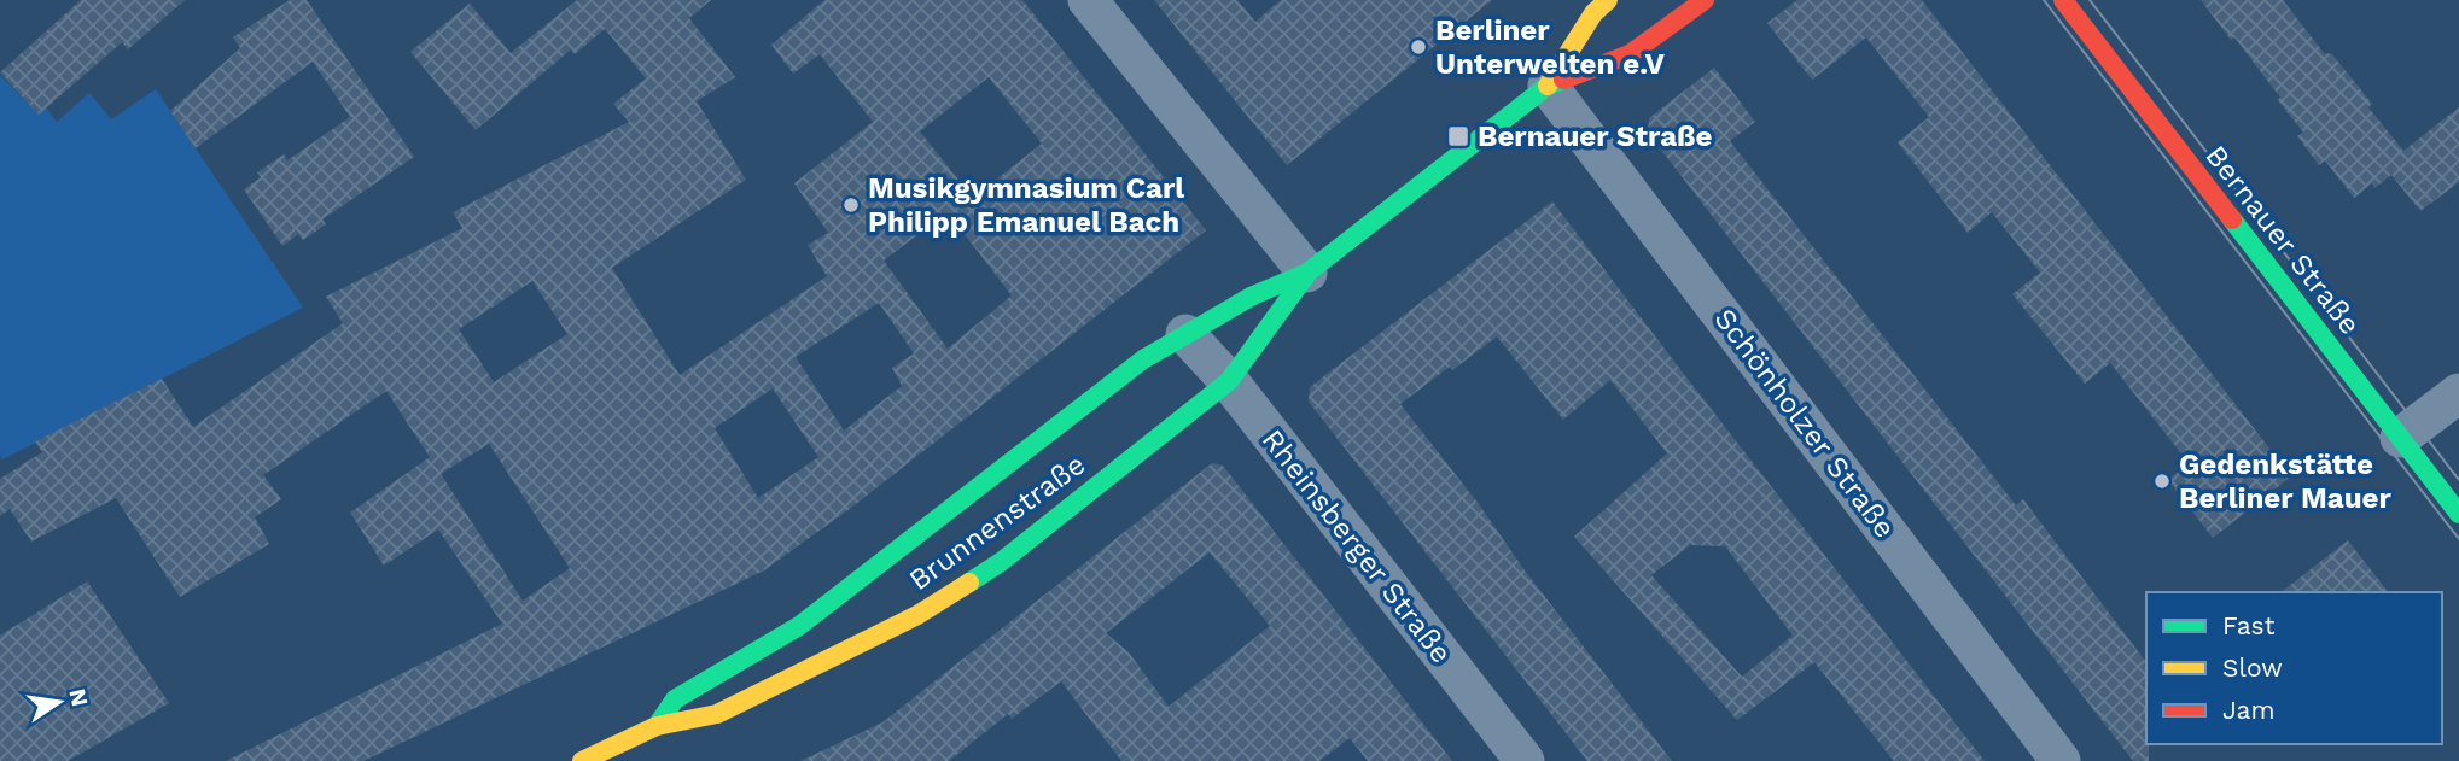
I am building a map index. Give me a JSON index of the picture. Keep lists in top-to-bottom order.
{
  "streets": {
    "main road": ["Bernauer Straße", "Brunnenstraße"],
    "street": ["Schönholzer Straße", "Rheinsberger Straße"]
  },
  "crossings": [
    ["Schönholzer Straße", "Brunnenstraße"],
    ["Brunnenstraße", "Rheinsberger Straße"]
  ],
  "places": {
    "other": ["Berliner Unterwelten e.V", "Musikgymnasium Carl Philipp Emanuel Bach", "Gedenkstätte Berliner Mauer"],
    "transit": ["Bernauer Straße"]
  },
  "legend": ["Fast", "Slow", "Jam"],
  "north": "right"
}
